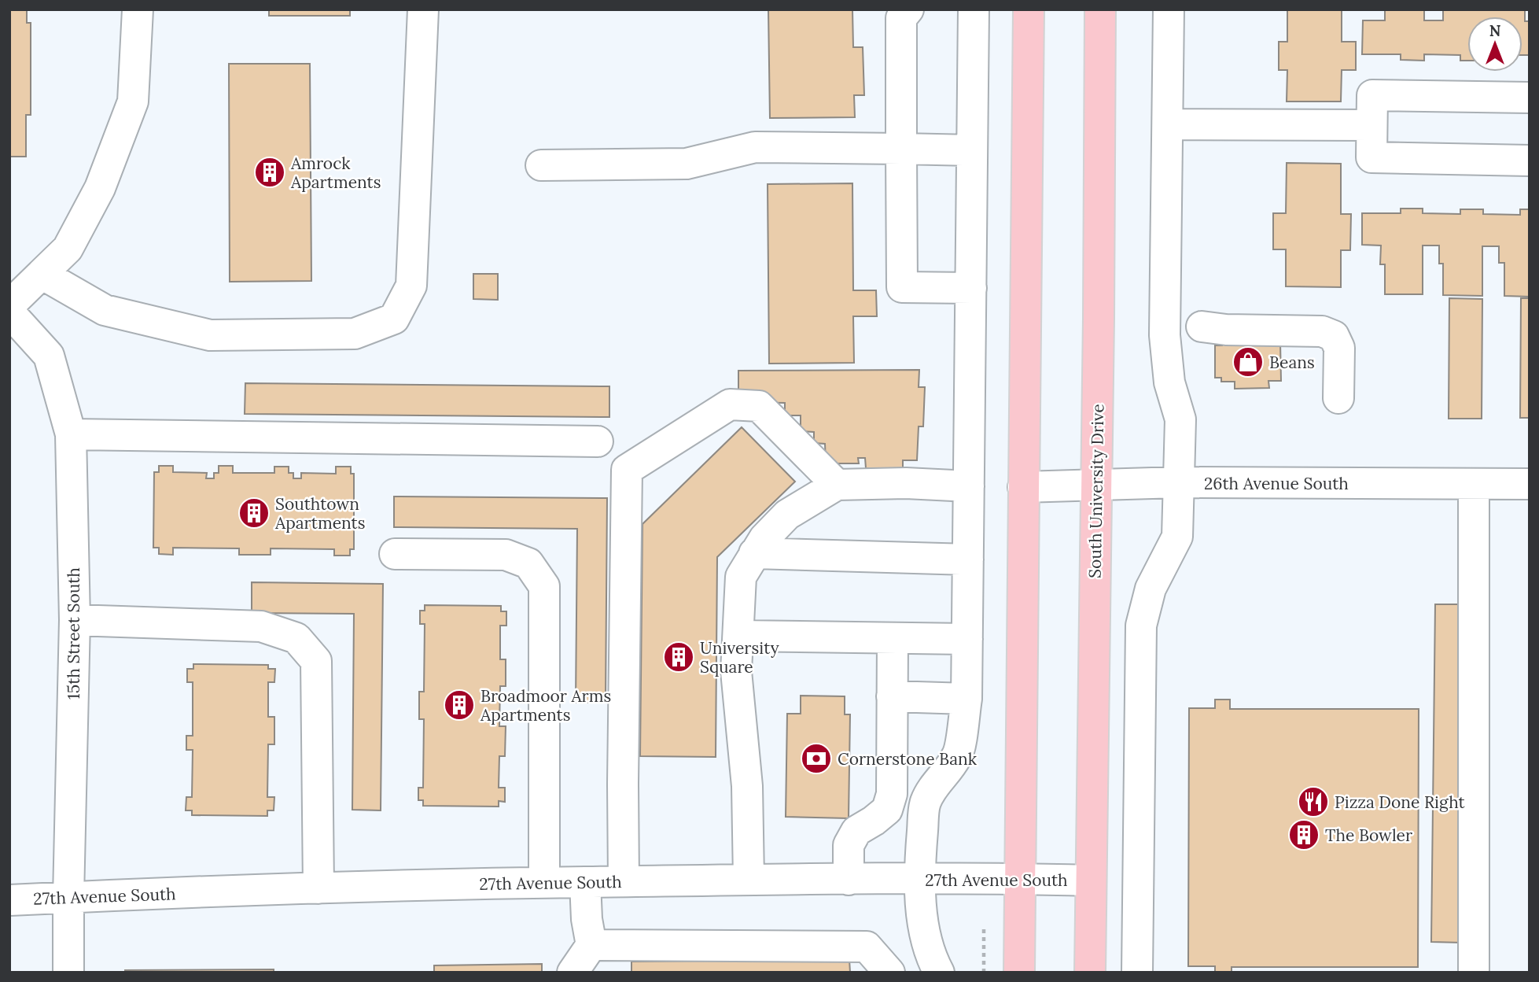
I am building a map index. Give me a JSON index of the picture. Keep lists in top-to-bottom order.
{
  "streets": {
    "main road": ["South University Drive"],
    "street": ["26th Avenue South", "15th Street South", "27th Avenue South"]
  },
  "crossings": [
    ["26th Avenue South", "South University Drive"],
    ["South University Drive", "27th Avenue South"],
    ["15th Street South", "27th Avenue South"]
  ],
  "places": {
    "building": [
      "Amrock Apartments",
      "Southtown Apartments",
      "University Square",
      "Broadmoor Arms Apartments",
      "The Bowler"
    ],
    "shop": ["Beans"],
    "bank": ["Cornerstone Bank"],
    "restaurant": ["Pizza Done Right"]
  },
  "north": "top"
}
